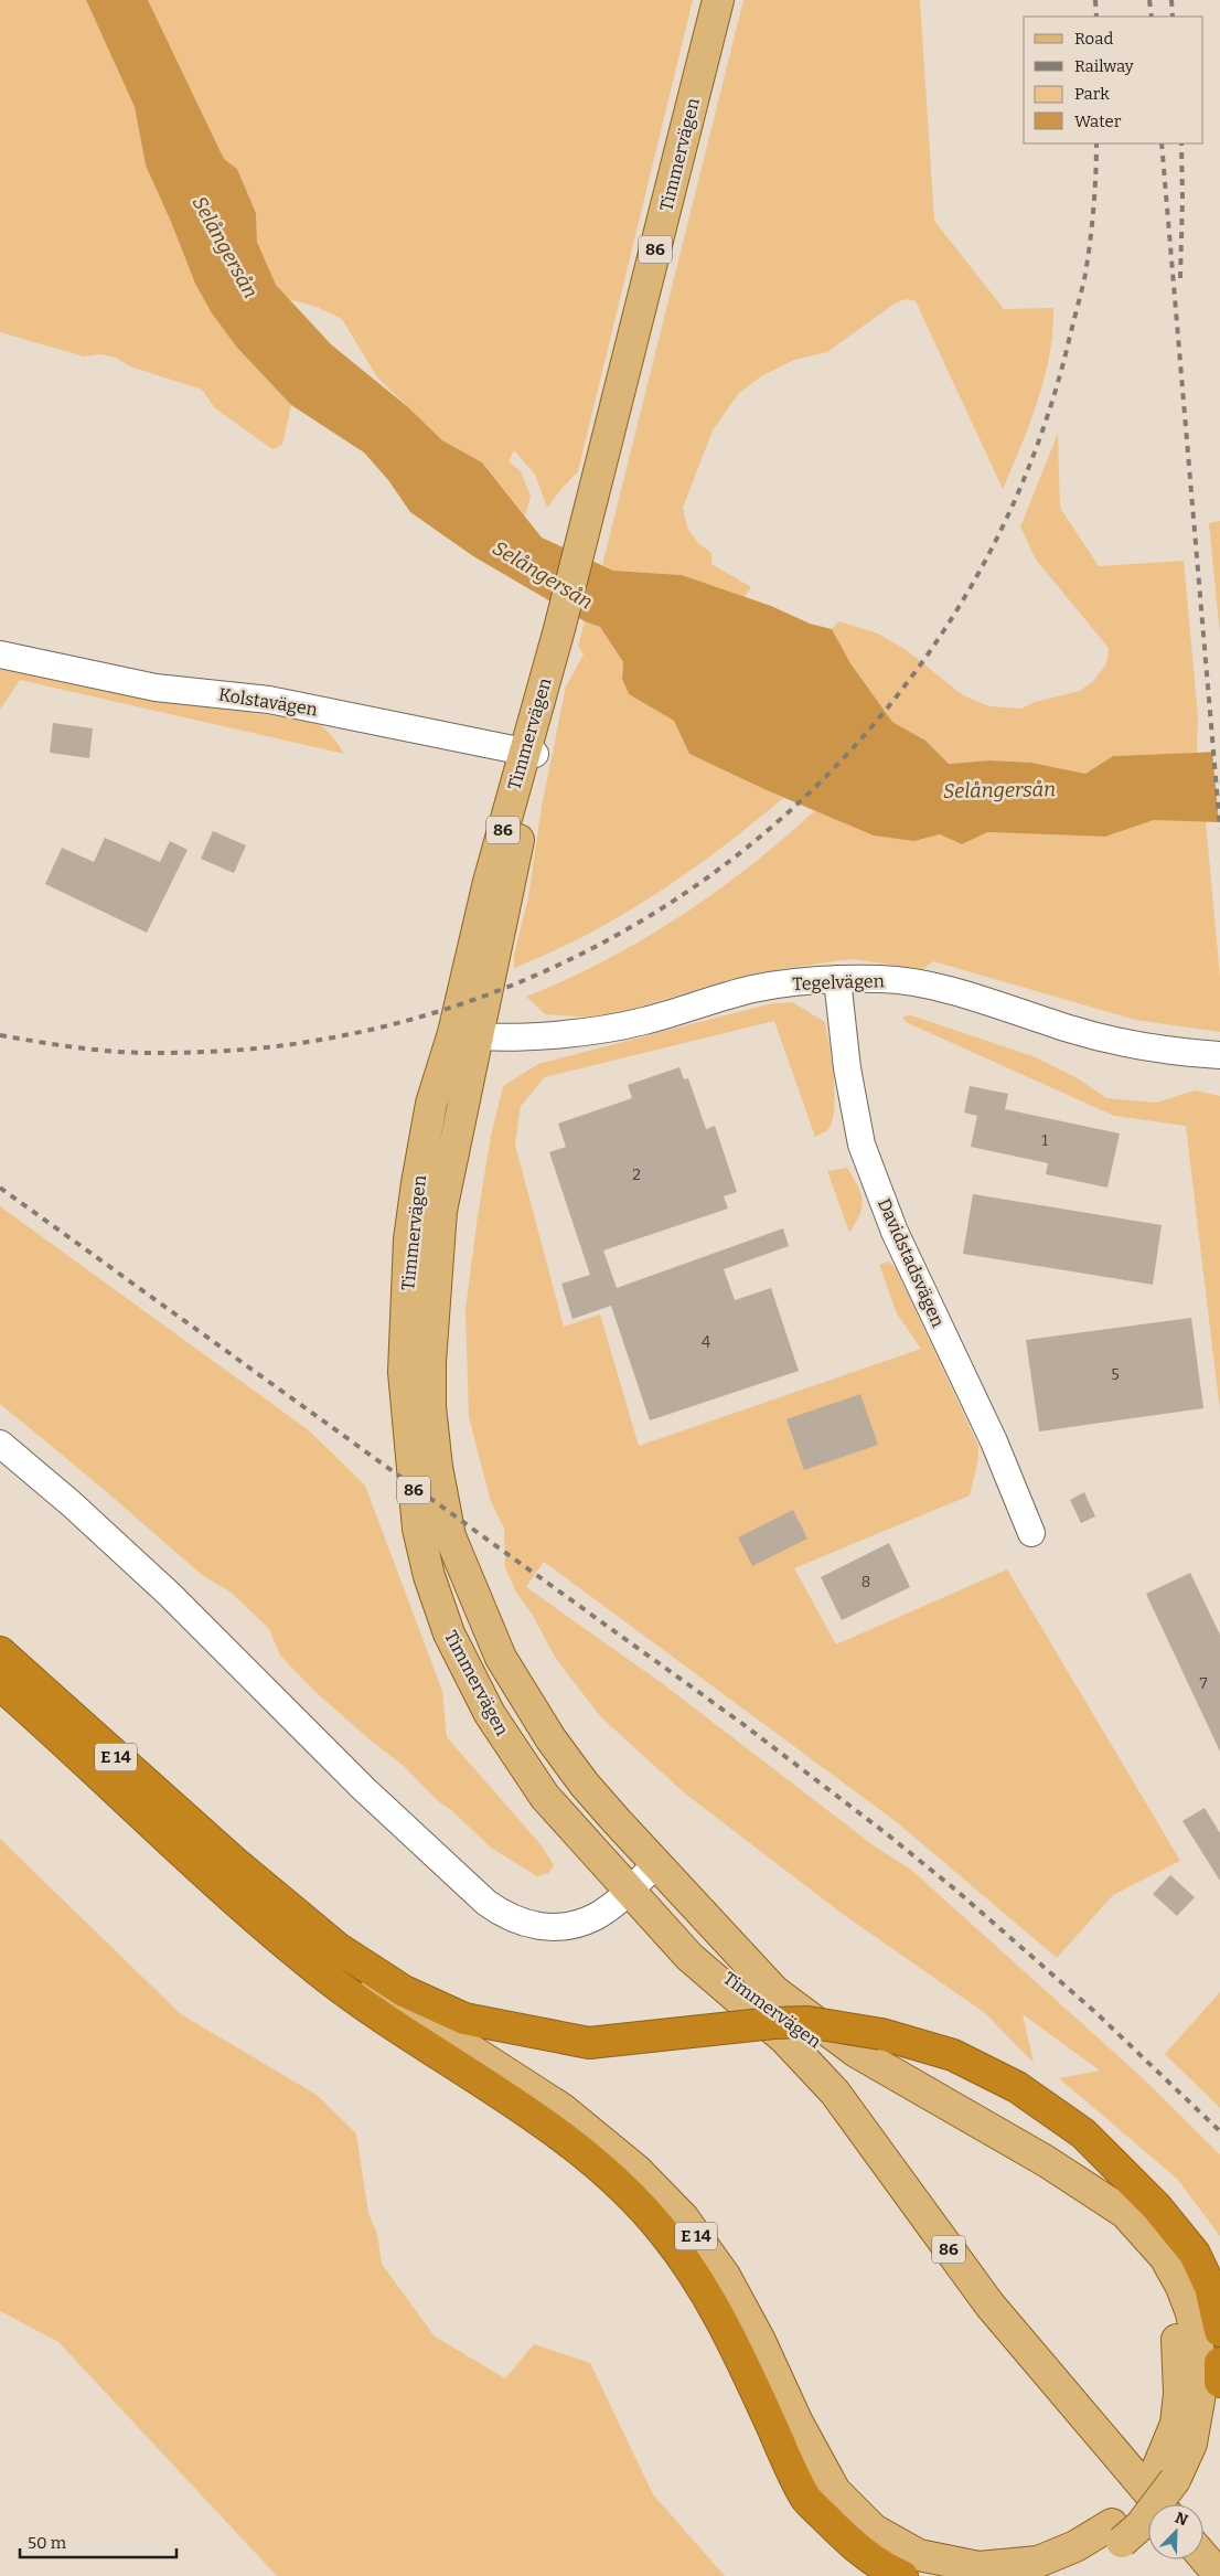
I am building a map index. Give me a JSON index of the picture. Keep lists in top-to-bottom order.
{
  "streets": {
    "highway": ["E 14"],
    "main road": ["Timmervägen", "86"],
    "street": ["Kolstavägen", "Tegelvägen", "Davidstadsvägen"]
  },
  "crossings": [
    ["Timmervägen", "86"],
    ["Timmervägen", "Kolstavägen"],
    ["Timmervägen", "Tegelvägen"],
    ["Timmervägen", "E 14"],
    ["Tegelvägen", "Davidstadsvägen"]
  ],
  "water": ["Selångersån"],
  "house_numbers": [
    "1",
    "2",
    "4",
    "5",
    "8",
    "7"
  ],
  "legend": [
    "Road",
    "Railway",
    "Park",
    "Water"
  ],
  "scale_bar": "50 m",
  "north": "top right"
}
